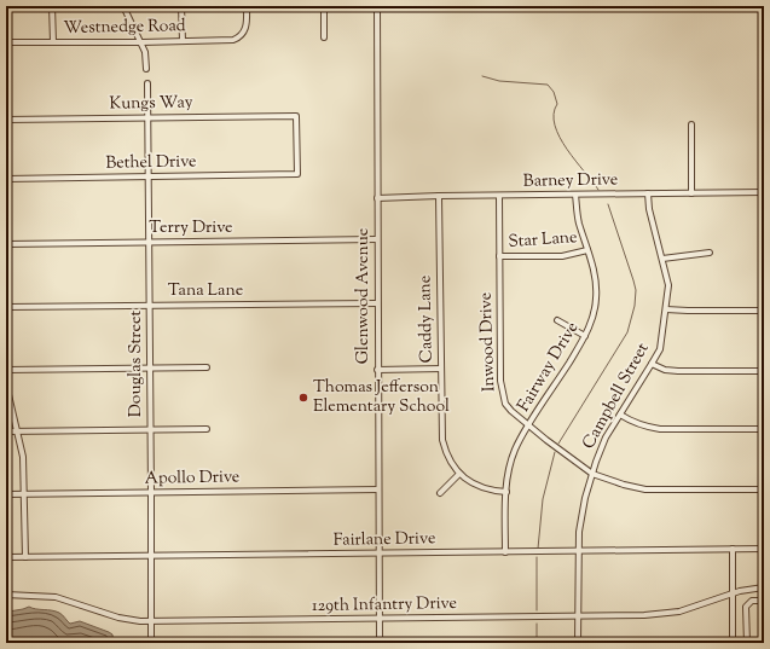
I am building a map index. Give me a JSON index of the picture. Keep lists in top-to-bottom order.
{
  "streets": {
    "street": [
      "Westnedge Road",
      "Kungs Way",
      "Bethel Drive",
      "Barney Drive",
      "Terry Drive",
      "Star Lane",
      "Tana Lane",
      "Glenwood Avenue",
      "Caddy Lane",
      "Inwood Drive",
      "Douglas Street",
      "Fairway Drive",
      "Campbell Street",
      "Apollo Drive",
      "Fairlane Drive",
      "129th Infantry Drive"
    ]
  },
  "crossings": [
    ["Kungs Way", "Bethel Drive"],
    ["Kungs Way", "Douglas Street"],
    ["Bethel Drive", "Douglas Street"],
    ["Barney Drive", "Glenwood Avenue"],
    ["Barney Drive", "Caddy Lane"],
    ["Barney Drive", "Inwood Drive"],
    ["Barney Drive", "Fairway Drive"],
    ["Barney Drive", "Campbell Street"],
    ["Terry Drive", "Glenwood Avenue"],
    ["Terry Drive", "Douglas Street"],
    ["Star Lane", "Inwood Drive"],
    ["Star Lane", "Fairway Drive"],
    ["Tana Lane", "Glenwood Avenue"],
    ["Tana Lane", "Douglas Street"],
    ["Glenwood Avenue", "Apollo Drive"],
    ["Glenwood Avenue", "Fairlane Drive"],
    ["Glenwood Avenue", "129th Infantry Drive"],
    ["Caddy Lane", "Fairway Drive"],
    ["Inwood Drive", "Fairway Drive"],
    ["Inwood Drive", "Campbell Street"],
    ["Douglas Street", "Apollo Drive"],
    ["Douglas Street", "Fairlane Drive"],
    ["Douglas Street", "129th Infantry Drive"],
    ["Fairway Drive", "Fairlane Drive"],
    ["Campbell Street", "Fairlane Drive"],
    ["Campbell Street", "129th Infantry Drive"]
  ],
  "places": ["Thomas Jefferson Elementary School"]
}
